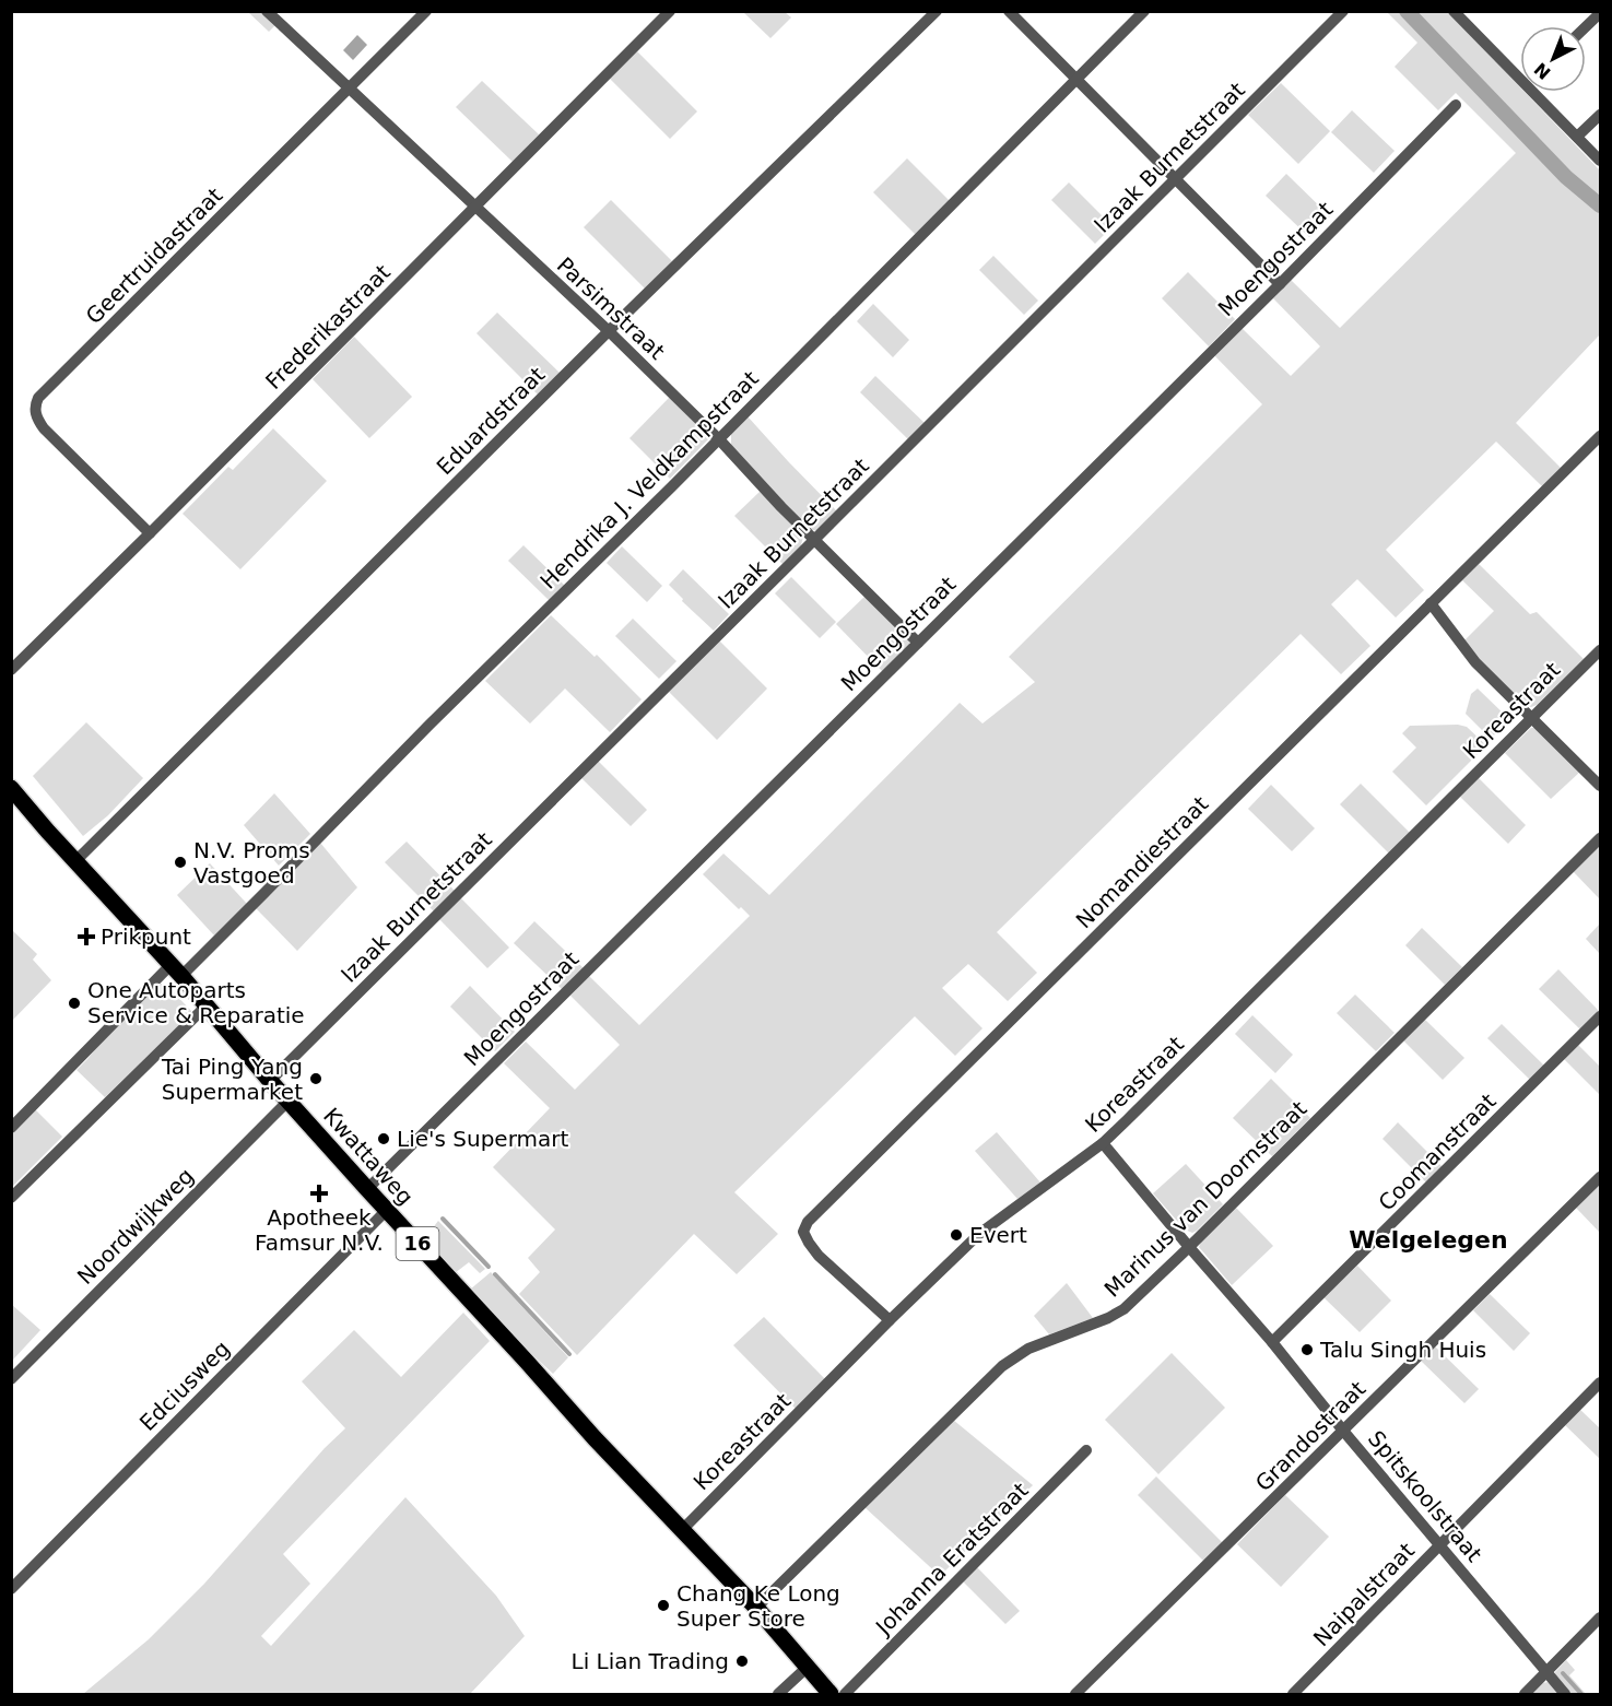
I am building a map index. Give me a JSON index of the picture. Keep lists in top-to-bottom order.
{
  "streets": {
    "main road": ["Kwattaweg", "16"],
    "street": [
      "Izaak Burnetstraat",
      "Geertruidastraat",
      "Moengostraat",
      "Parsimstraat",
      "Frederikastraat",
      "Eduardstraat",
      "Hendrika J. Veldkampstraat",
      "Koreastraat",
      "Nomandiestraat",
      "Coomanstraat",
      "Marinus van Doornstraat",
      "Noordwijkweg",
      "Edciusweg",
      "Grandostraat",
      "Spitskoolstraat",
      "Johanna Eratstraat",
      "Naipalstraat"
    ]
  },
  "crossings": [
    ["Izaak Burnetstraat", "Parsimstraat"],
    ["Izaak Burnetstraat", "Kwattaweg"],
    ["Geertruidastraat", "Parsimstraat"],
    ["Geertruidastraat", "Frederikastraat"],
    ["Moengostraat", "Parsimstraat"],
    ["Moengostraat", "Kwattaweg"],
    ["Parsimstraat", "Frederikastraat"],
    ["Parsimstraat", "Eduardstraat"],
    ["Parsimstraat", "Hendrika J. Veldkampstraat"],
    ["Eduardstraat", "Kwattaweg"],
    ["Hendrika J. Veldkampstraat", "Kwattaweg"],
    ["Koreastraat", "Nomandiestraat"],
    ["Koreastraat", "Kwattaweg"],
    ["Koreastraat", "Spitskoolstraat"],
    ["Coomanstraat", "Spitskoolstraat"],
    ["Kwattaweg", "Marinus van Doornstraat"],
    ["Kwattaweg", "Noordwijkweg"],
    ["Kwattaweg", "Edciusweg"],
    ["Marinus van Doornstraat", "Spitskoolstraat"],
    ["Grandostraat", "Spitskoolstraat"],
    ["Spitskoolstraat", "Naipalstraat"]
  ],
  "districts": ["Welgelegen"],
  "places": {
    "other": [
      "N.V. Proms Vastgoed",
      "One Autoparts Service & Reparatie",
      "Tai Ping Yang Supermarket",
      "Lie's Supermart",
      "Evert",
      "Talu Singh Huis",
      "Chang Ke Long Super Store",
      "Li Lian Trading"
    ],
    "health": ["Prikpunt", "Apotheek Famsur N.V."]
  },
  "north": "bottom left"
}
